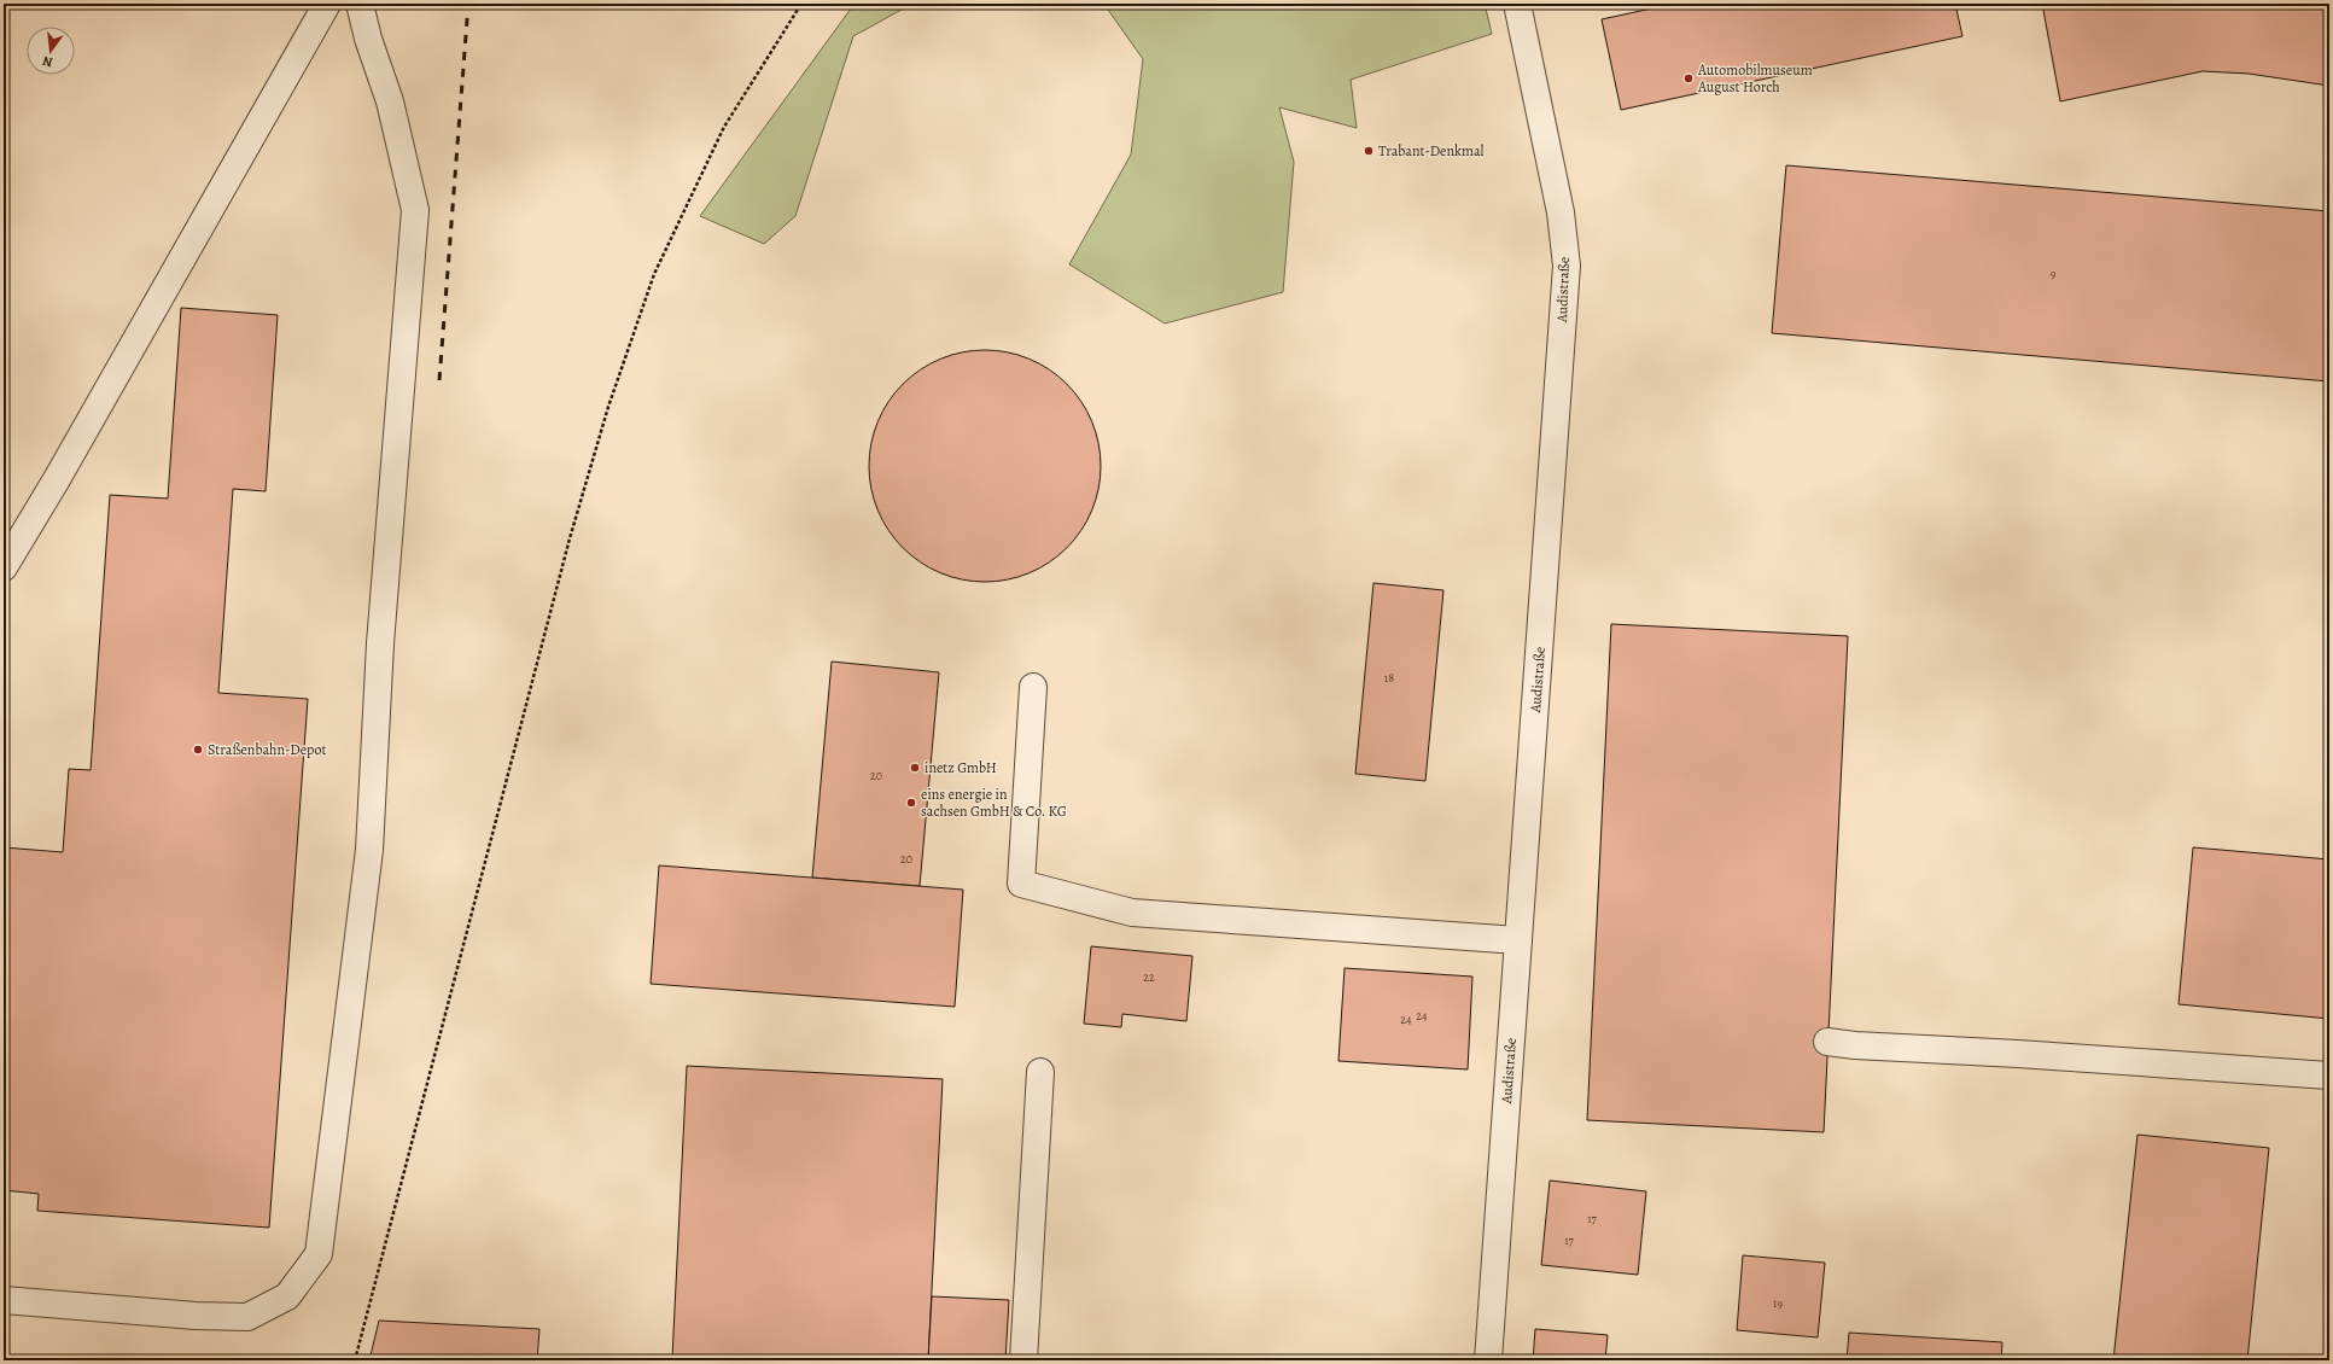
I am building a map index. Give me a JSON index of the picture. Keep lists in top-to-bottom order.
{
  "streets": {
    "street": ["Audistraße"]
  },
  "places": [
    "Automobilmuseum August Horch",
    "Trabant-Denkmal",
    "Straßenbahn-Depot",
    "inetz GmbH",
    "eins energie in sachsen GmbH & Co. KG"
  ],
  "house_numbers": [
    "9",
    "18",
    "20",
    "20",
    "22",
    "24",
    "24",
    "17",
    "17",
    "19"
  ],
  "north": "bottom"
}
